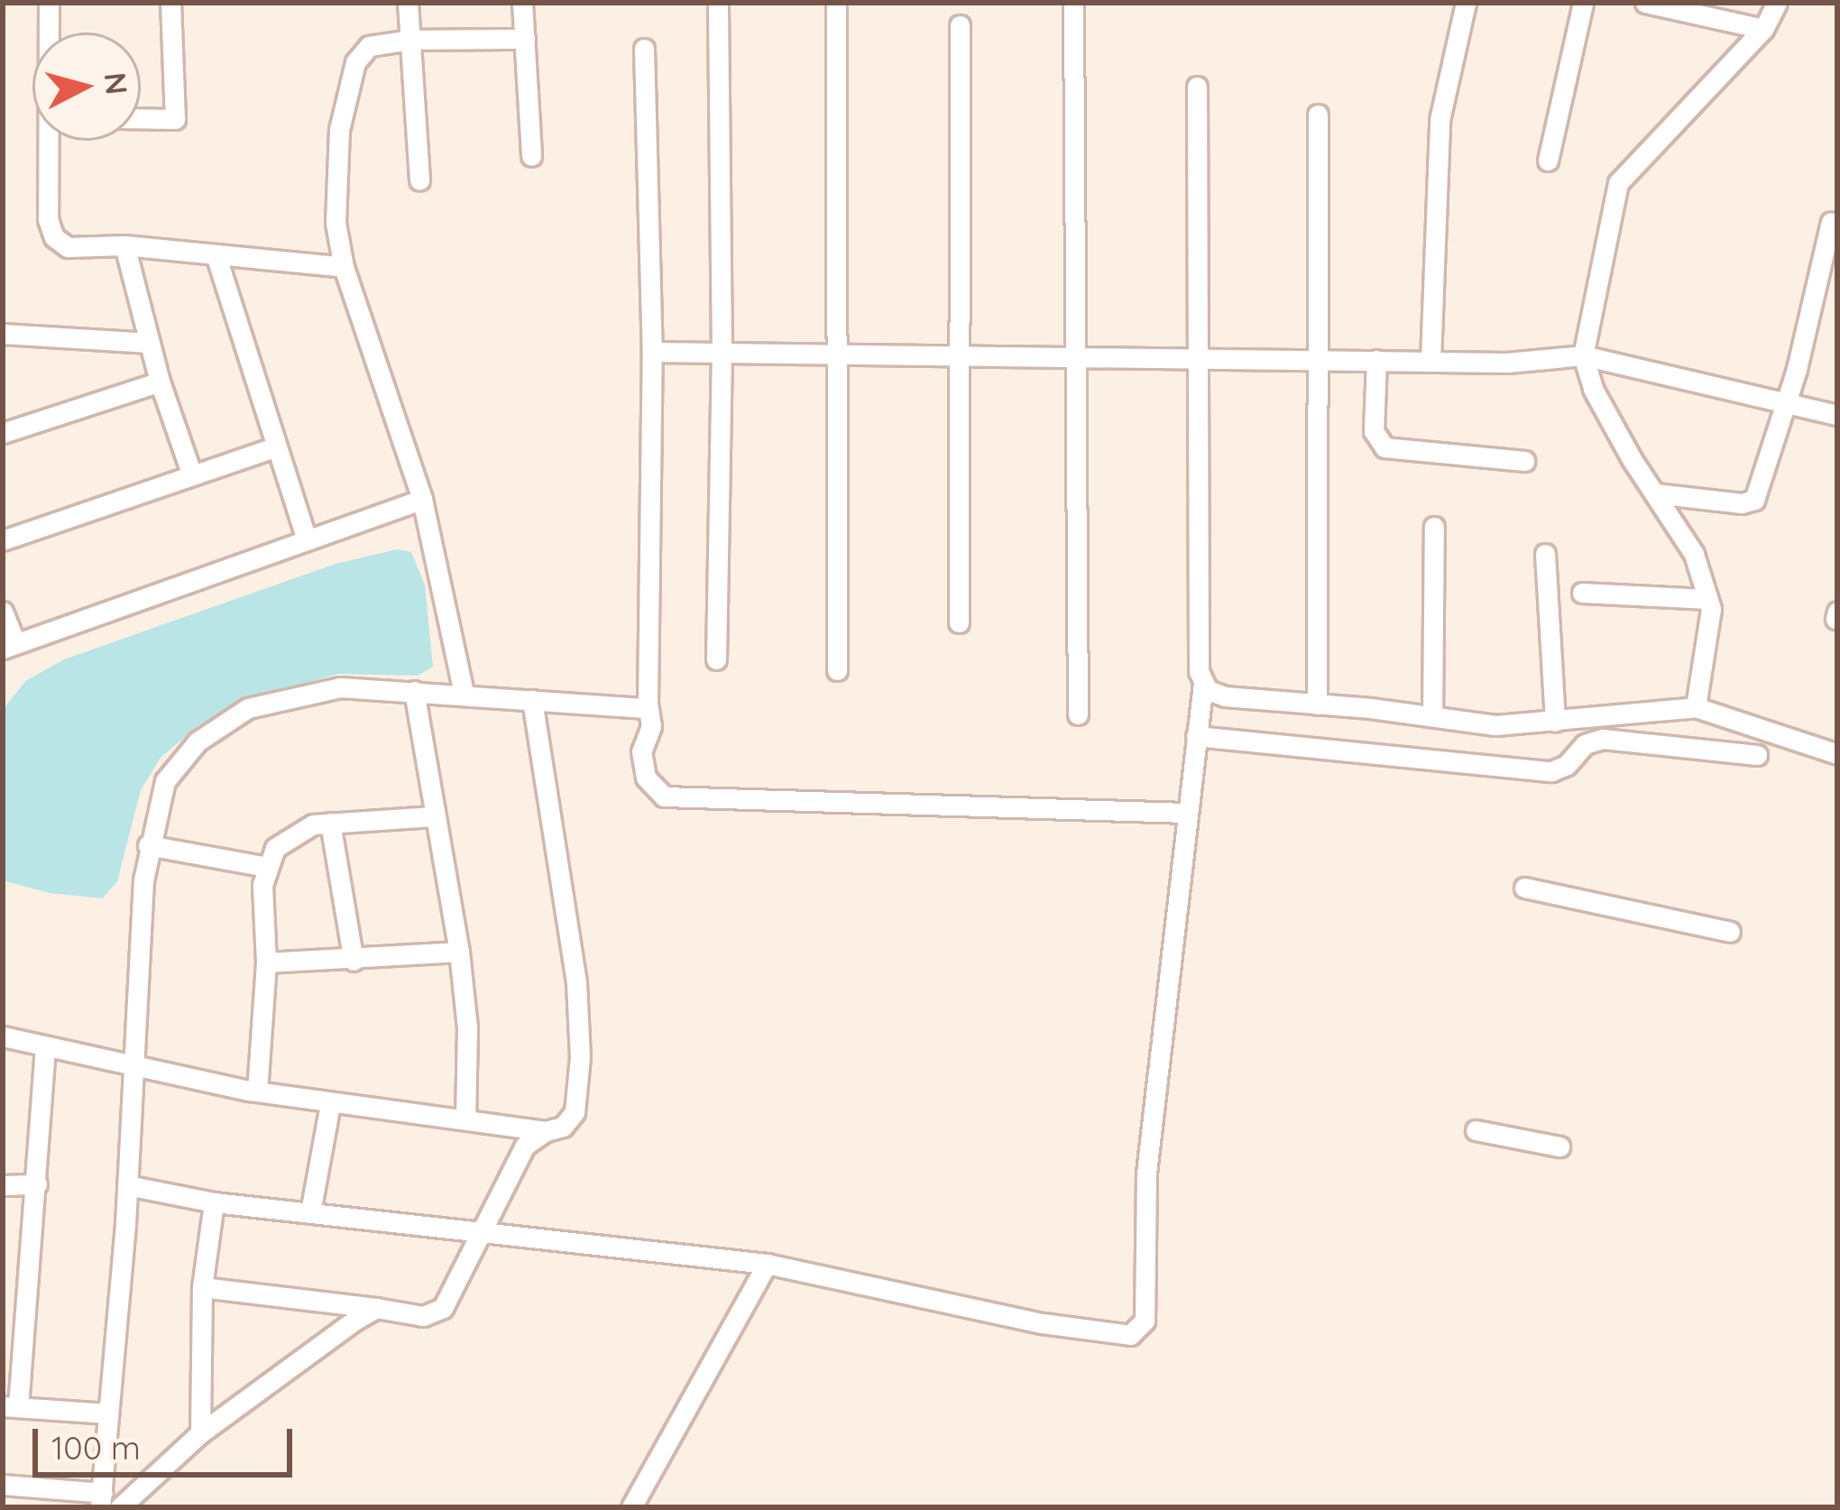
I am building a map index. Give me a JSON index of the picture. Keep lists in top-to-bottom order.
{
  "scale_bar": "100 m",
  "north": "right"
}
